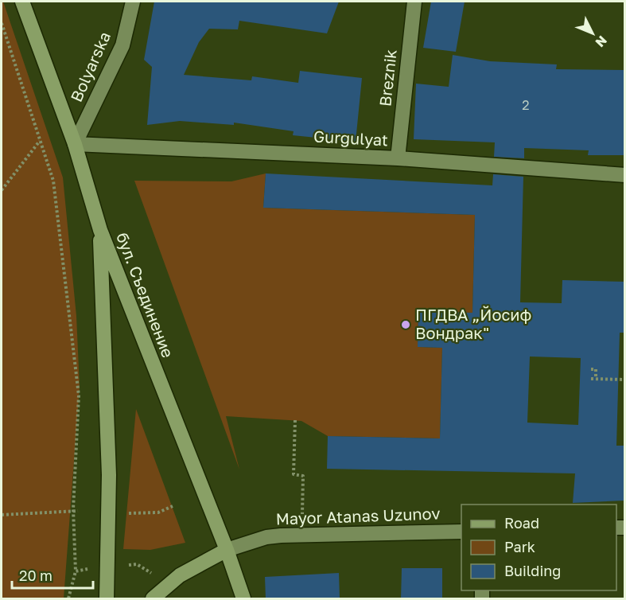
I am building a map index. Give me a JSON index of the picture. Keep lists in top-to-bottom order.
{
  "streets": {
    "main road": ["бул. Съединение"],
    "street": [
      "Bolyarska",
      "Breznik",
      "Gurgulyat",
      "Mayor Atanas Uzunov"
    ]
  },
  "crossings": [
    ["Bolyarska", "Gurgulyat"],
    ["Bolyarska", "бул. Съединение"],
    ["Breznik", "Gurgulyat"],
    ["Gurgulyat", "бул. Съединение"],
    ["бул. Съединение", "Mayor Atanas Uzunov"]
  ],
  "places": ["ПГДВА „Йосиф Вондрак\""],
  "house_numbers": ["2"],
  "legend": ["Road", "Park", "Building"],
  "scale_bar": "20 m",
  "north": "bottom right"
}
